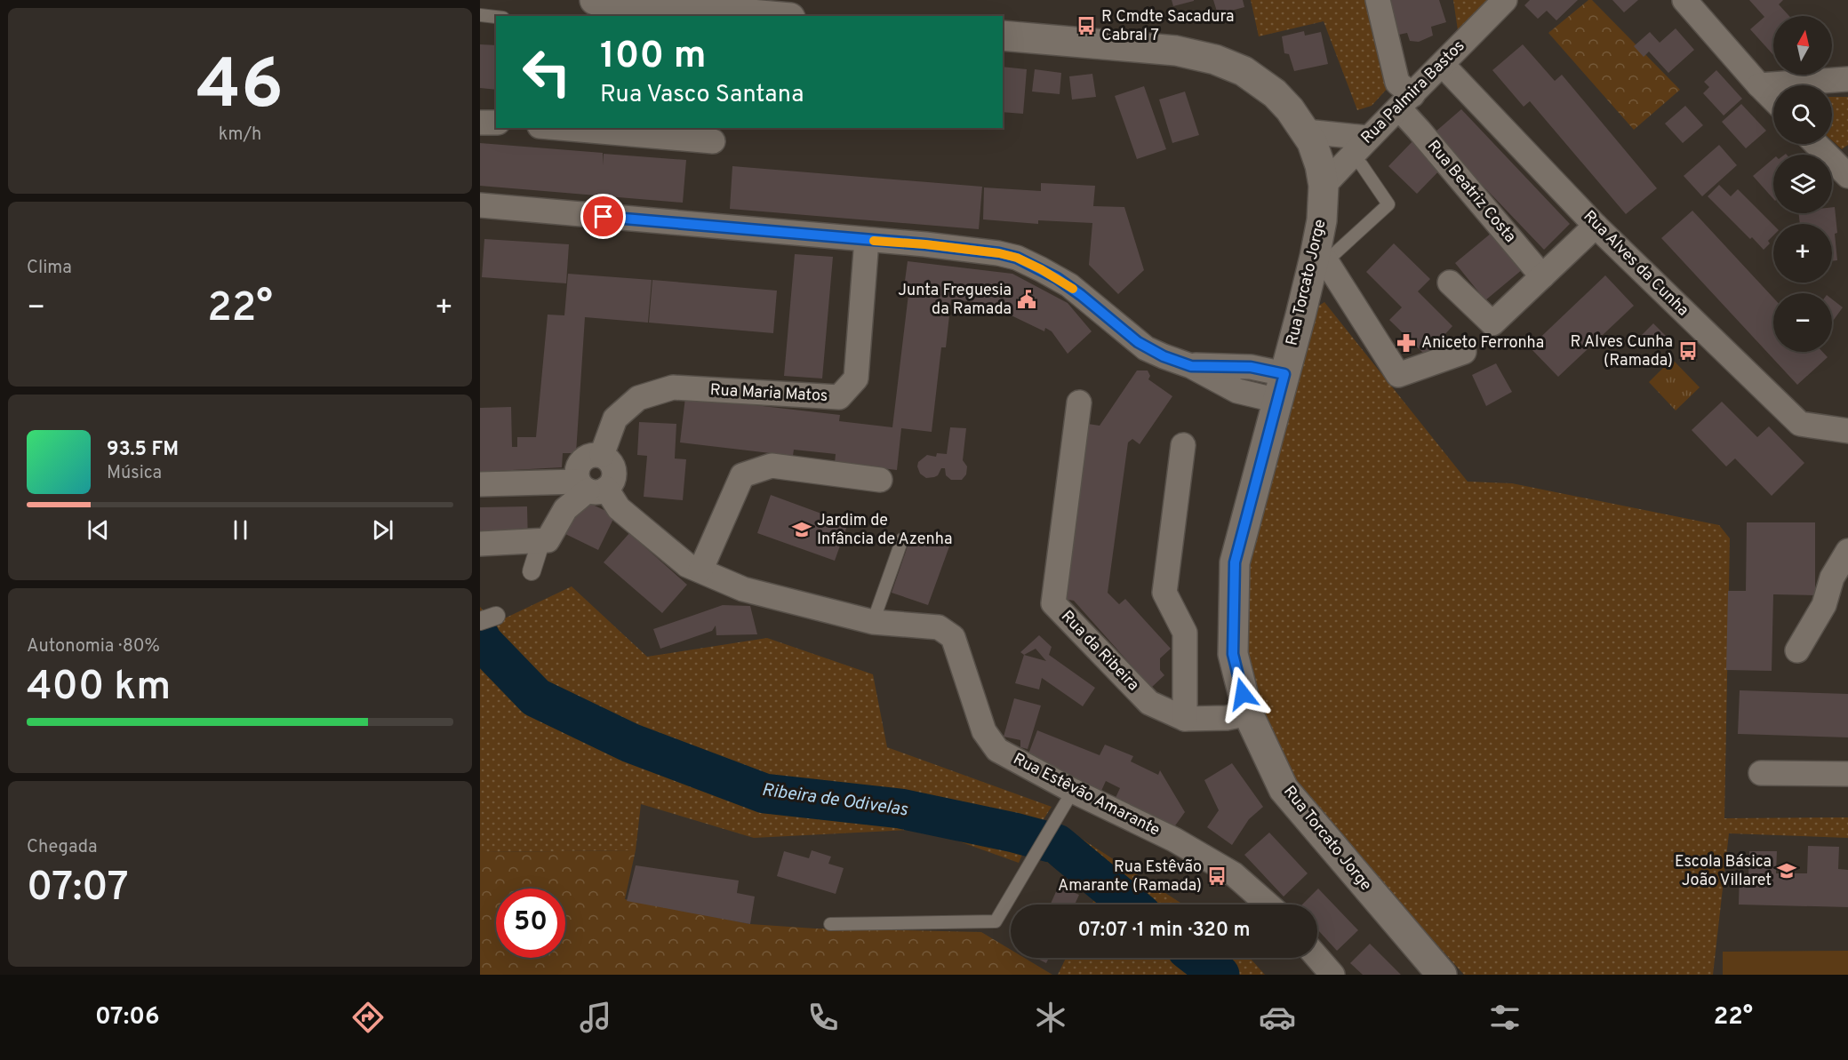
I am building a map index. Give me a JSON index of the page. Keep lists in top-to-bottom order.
{
  "streets": {
    "main road": ["Rua Torcato Jorge"],
    "street": [
      "Rua Palmira Bastos",
      "Rua Beatriz Costa",
      "Rua Alves da Cunha",
      "Rua Maria Matos",
      "Rua da Ribeira",
      "Rua Estêvão Amarante"
    ]
  },
  "crossings": [
    ["Rua Palmira Bastos", "Rua Beatriz Costa"],
    ["Rua Palmira Bastos", "Rua Alves da Cunha"],
    ["Rua Palmira Bastos", "Rua Torcato Jorge"],
    ["Rua Torcato Jorge", "Rua da Ribeira"],
    ["Rua Maria Matos", "Rua Estêvão Amarante"]
  ],
  "water": ["Ribeira de Odivelas"],
  "places": {
    "bus stop": ["R Cmdte Sacadura Cabral 7", "R Alves Cunha (Ramada)", "Rua Estêvão Amarante (Ramada)"],
    "public building": ["Junta Freguesia da Ramada"],
    "pharmacy": ["Aniceto Ferronha"],
    "school or university": ["Jardim de Infância de Azenha", "Escola Básica João Villaret"]
  },
  "north": "top",
  "page": {
    "tile": [
      ["46", "km/h"],
      "Clima",
      ["Autonomia · 80%", "400 km"],
      ["Chegada", "07:07"]
    ],
    "map_buttons": ["+", "−"],
    "turn": ["100 m", "Rua Vasco Santana"],
    "heat": ["−", "22°", "+"],
    "song": ["93.5 FM", "Música"],
    "limit": "50",
    "trip": "07:07 · 1 min · 320 m",
    "tabs": ["07:06", "22°"]
  }
}
